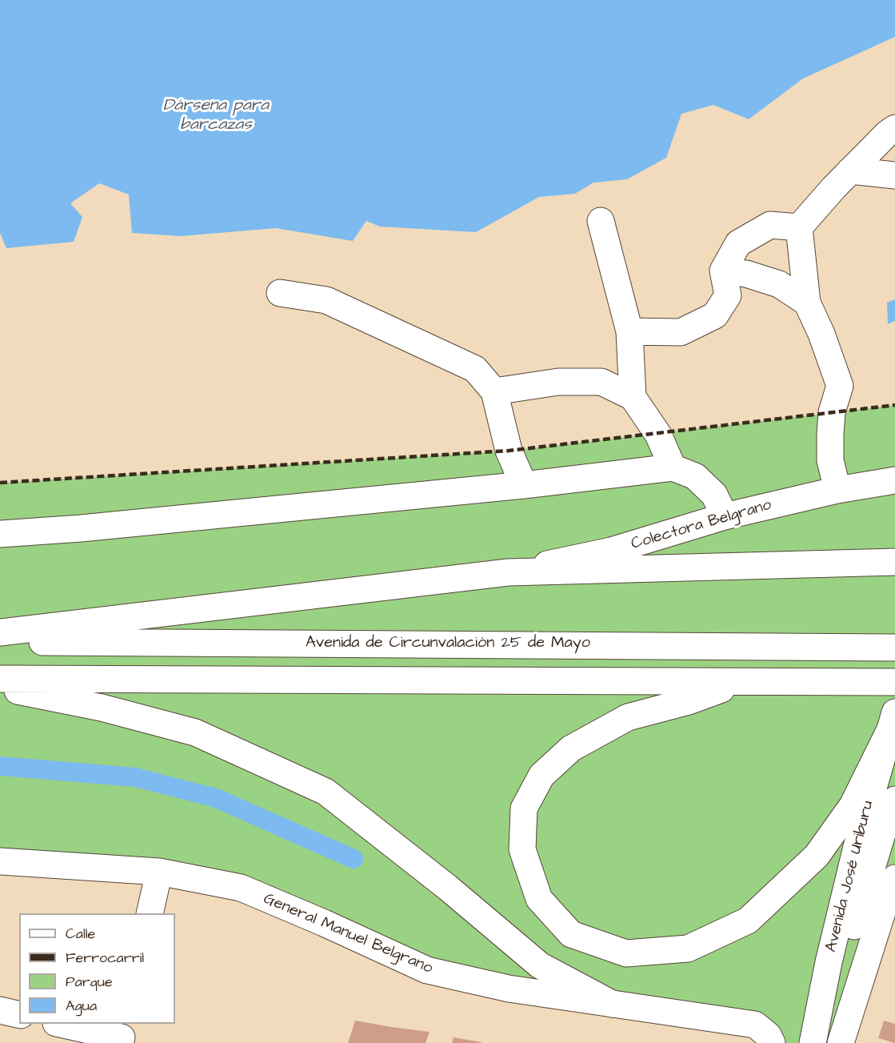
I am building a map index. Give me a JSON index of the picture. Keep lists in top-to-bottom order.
{
  "streets": {
    "main road": [
      "Colectora Belgrano",
      "Avenida de Circunvalación 25 de Mayo",
      "Avenida José Uriburu",
      "General Manuel Belgrano"
    ]
  },
  "water": ["Dársena para barcazas"],
  "legend": [
    "Calle",
    "Ferrocarril",
    "Parque",
    "Agua"
  ]
}
